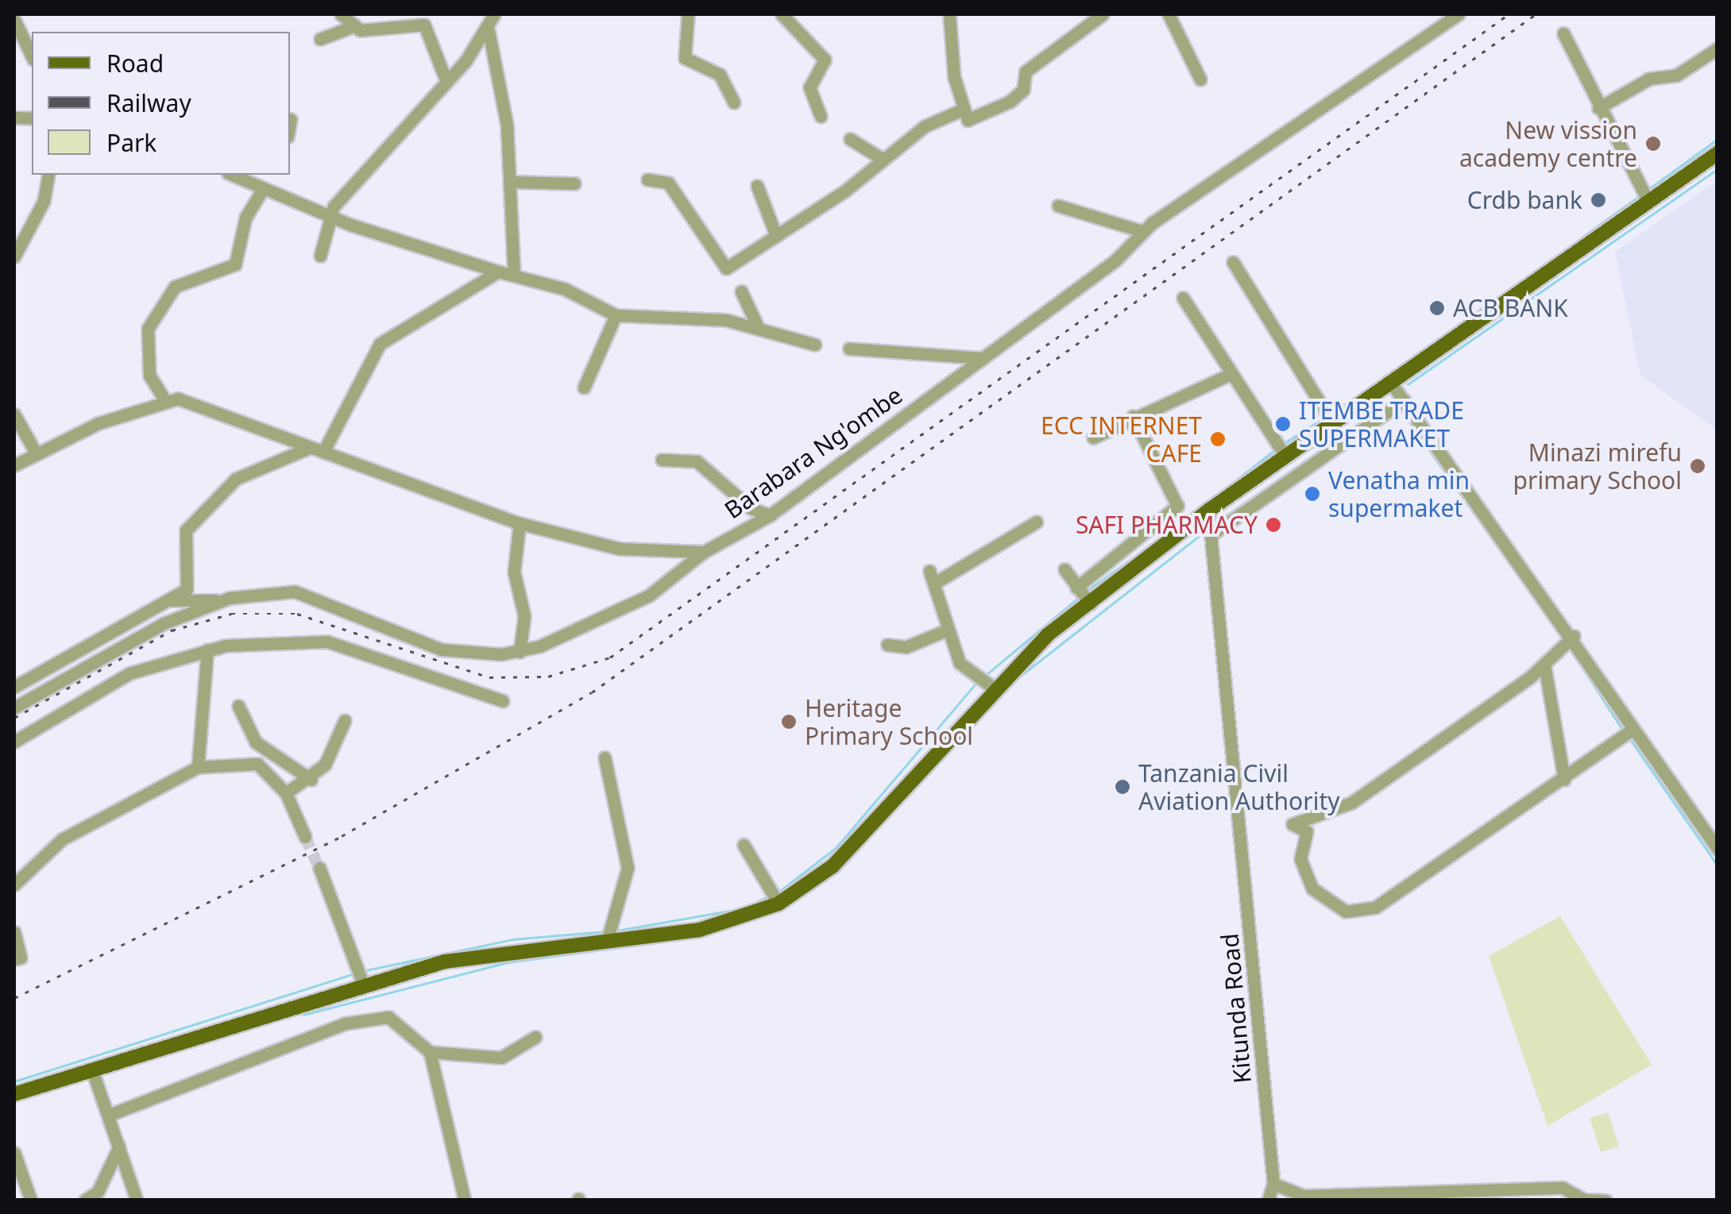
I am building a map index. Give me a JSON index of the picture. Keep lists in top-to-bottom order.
{
  "streets": {
    "street": ["Barabara Ng'ombe", "Kitunda Road"]
  },
  "places": [
    "New vission academy centre",
    "Crdb bank",
    "ACB BANK",
    "ITEMBE TRADE SUPERMAKET",
    "ECC INTERNET CAFE",
    "Minazi mirefu primary School",
    "Venatha min supermaket",
    "SAFI PHARMACY",
    "Heritage Primary School",
    "Tanzania Civil Aviation Authority"
  ],
  "legend": ["Road", "Railway", "Park"]
}
